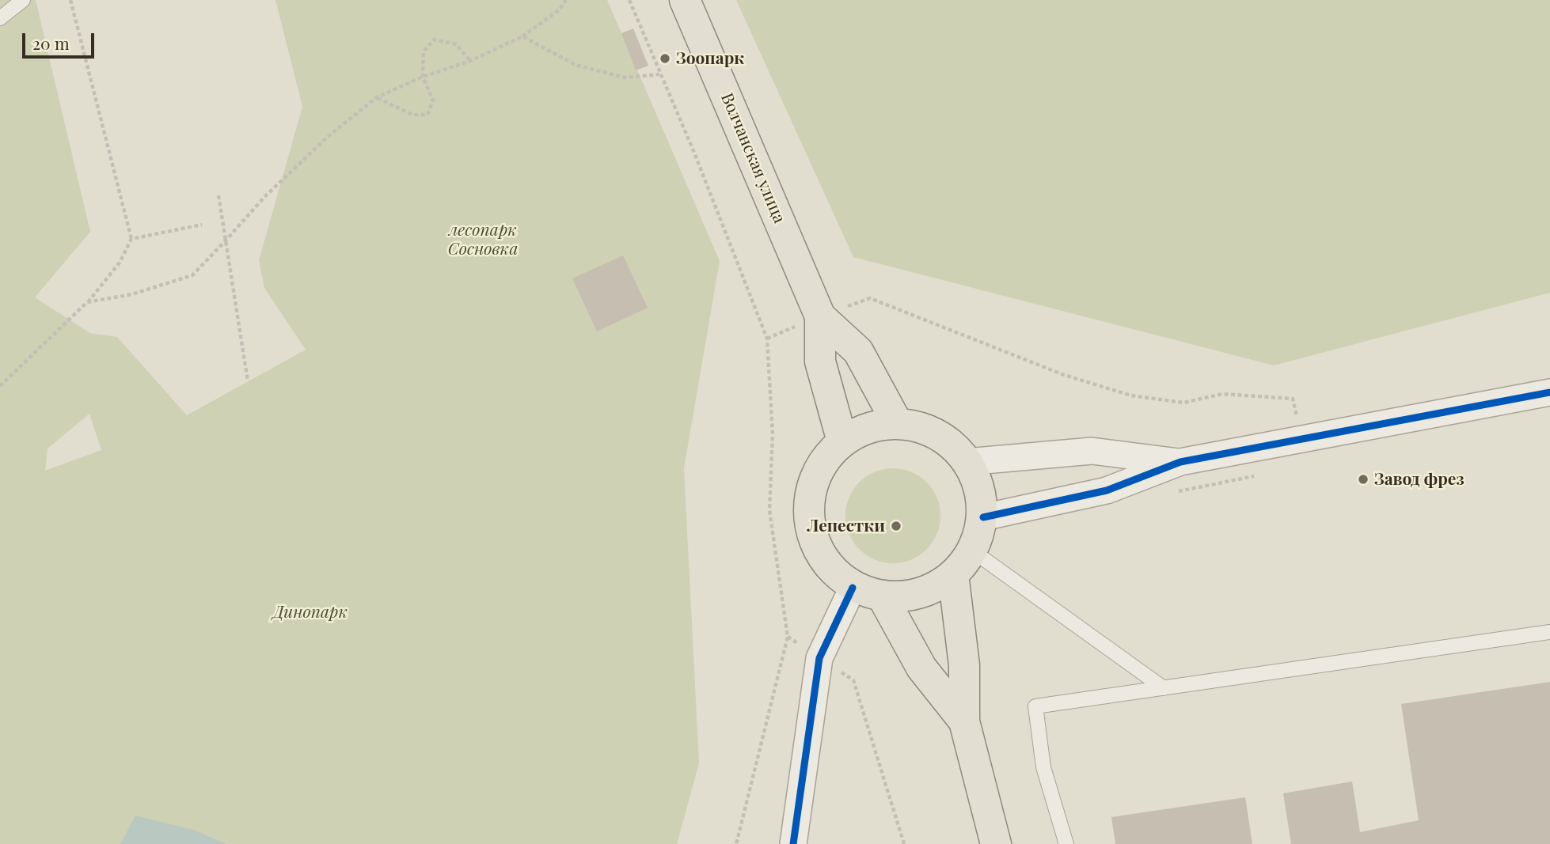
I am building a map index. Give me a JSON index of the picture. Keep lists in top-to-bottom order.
{
  "streets": {
    "main road": ["Волчанская улица"]
  },
  "parks": ["лесопарк Сосновка", "Динопарк"],
  "places": ["Зоопарк", "Завод фрез", "Лепестки"],
  "scale_bar": "20 m"
}
